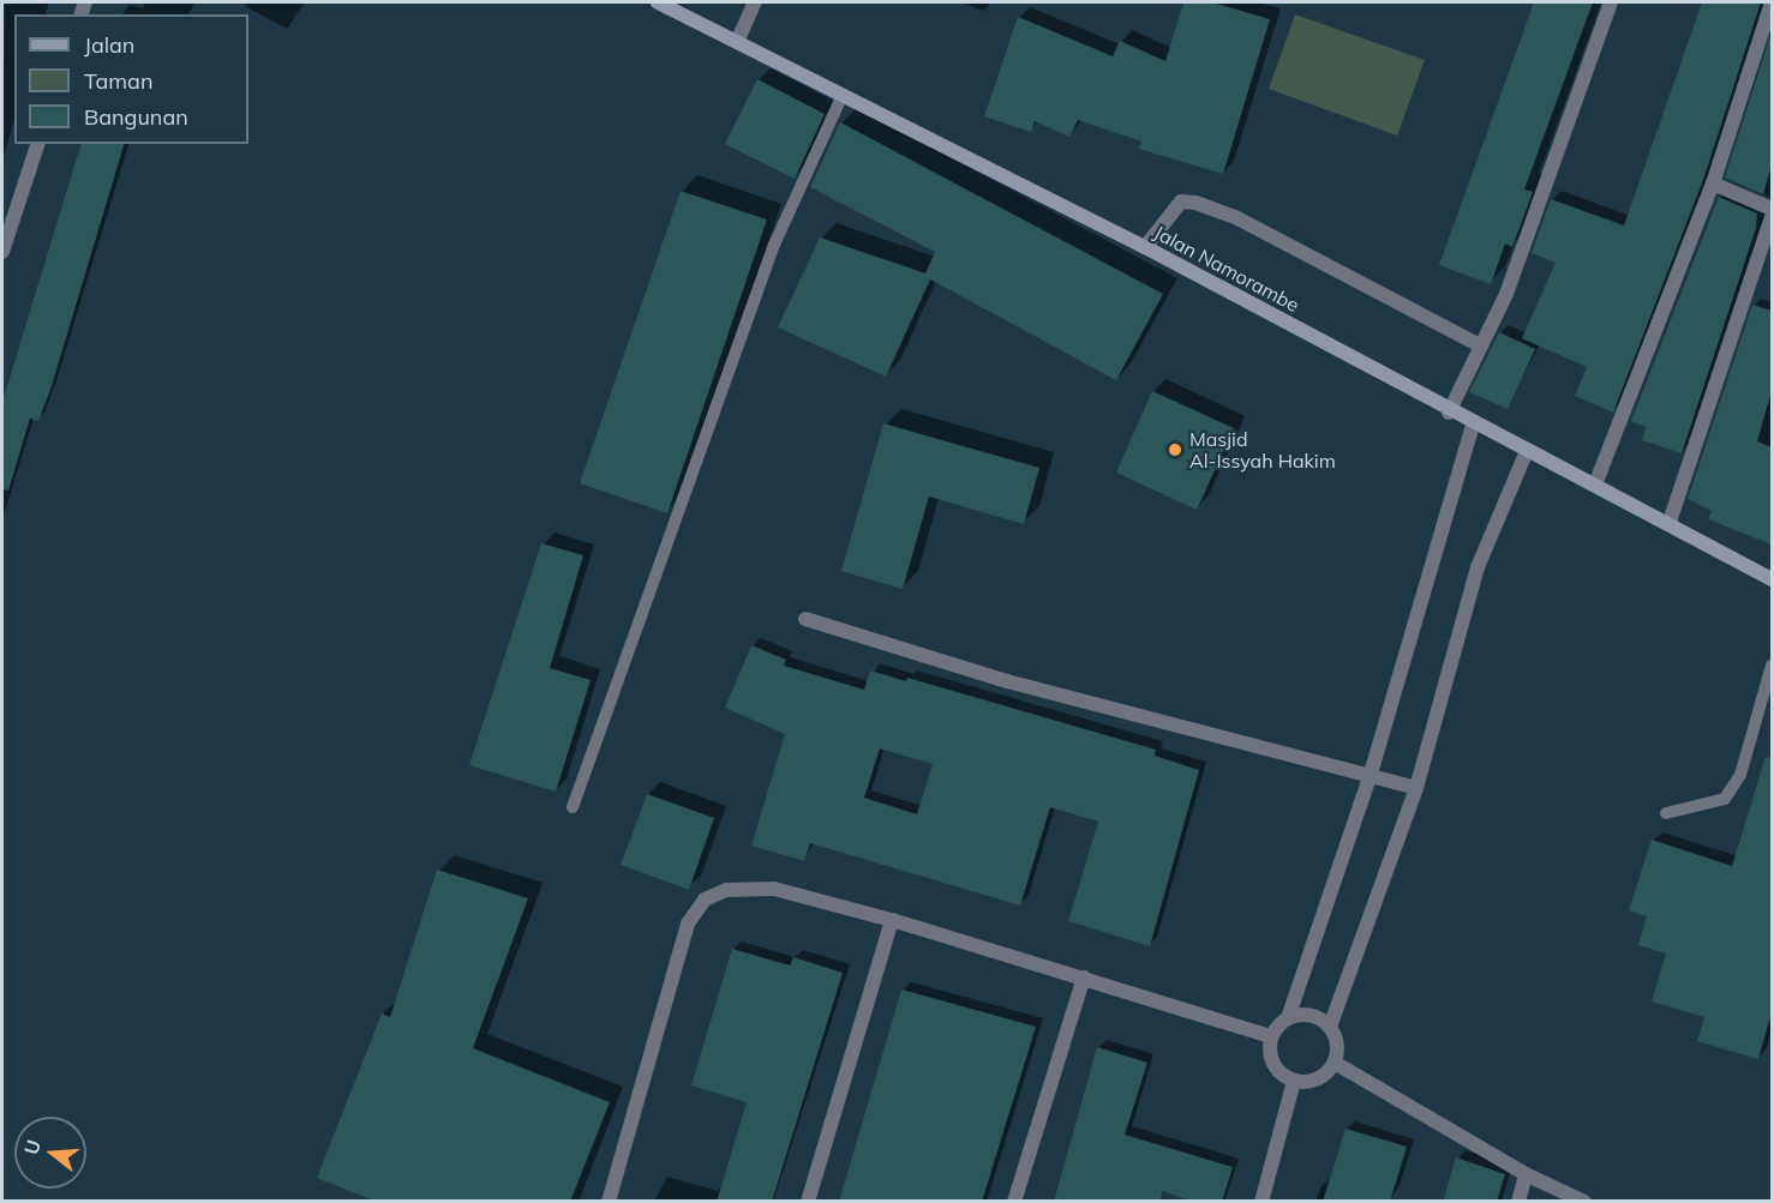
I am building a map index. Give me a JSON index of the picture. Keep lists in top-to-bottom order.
{
  "streets": {
    "main road": ["Jalan Namorambe"]
  },
  "places": ["Masjid Al-Issyah Hakim"],
  "legend": ["Jalan", "Taman", "Bangunan"],
  "north": "left"
}
